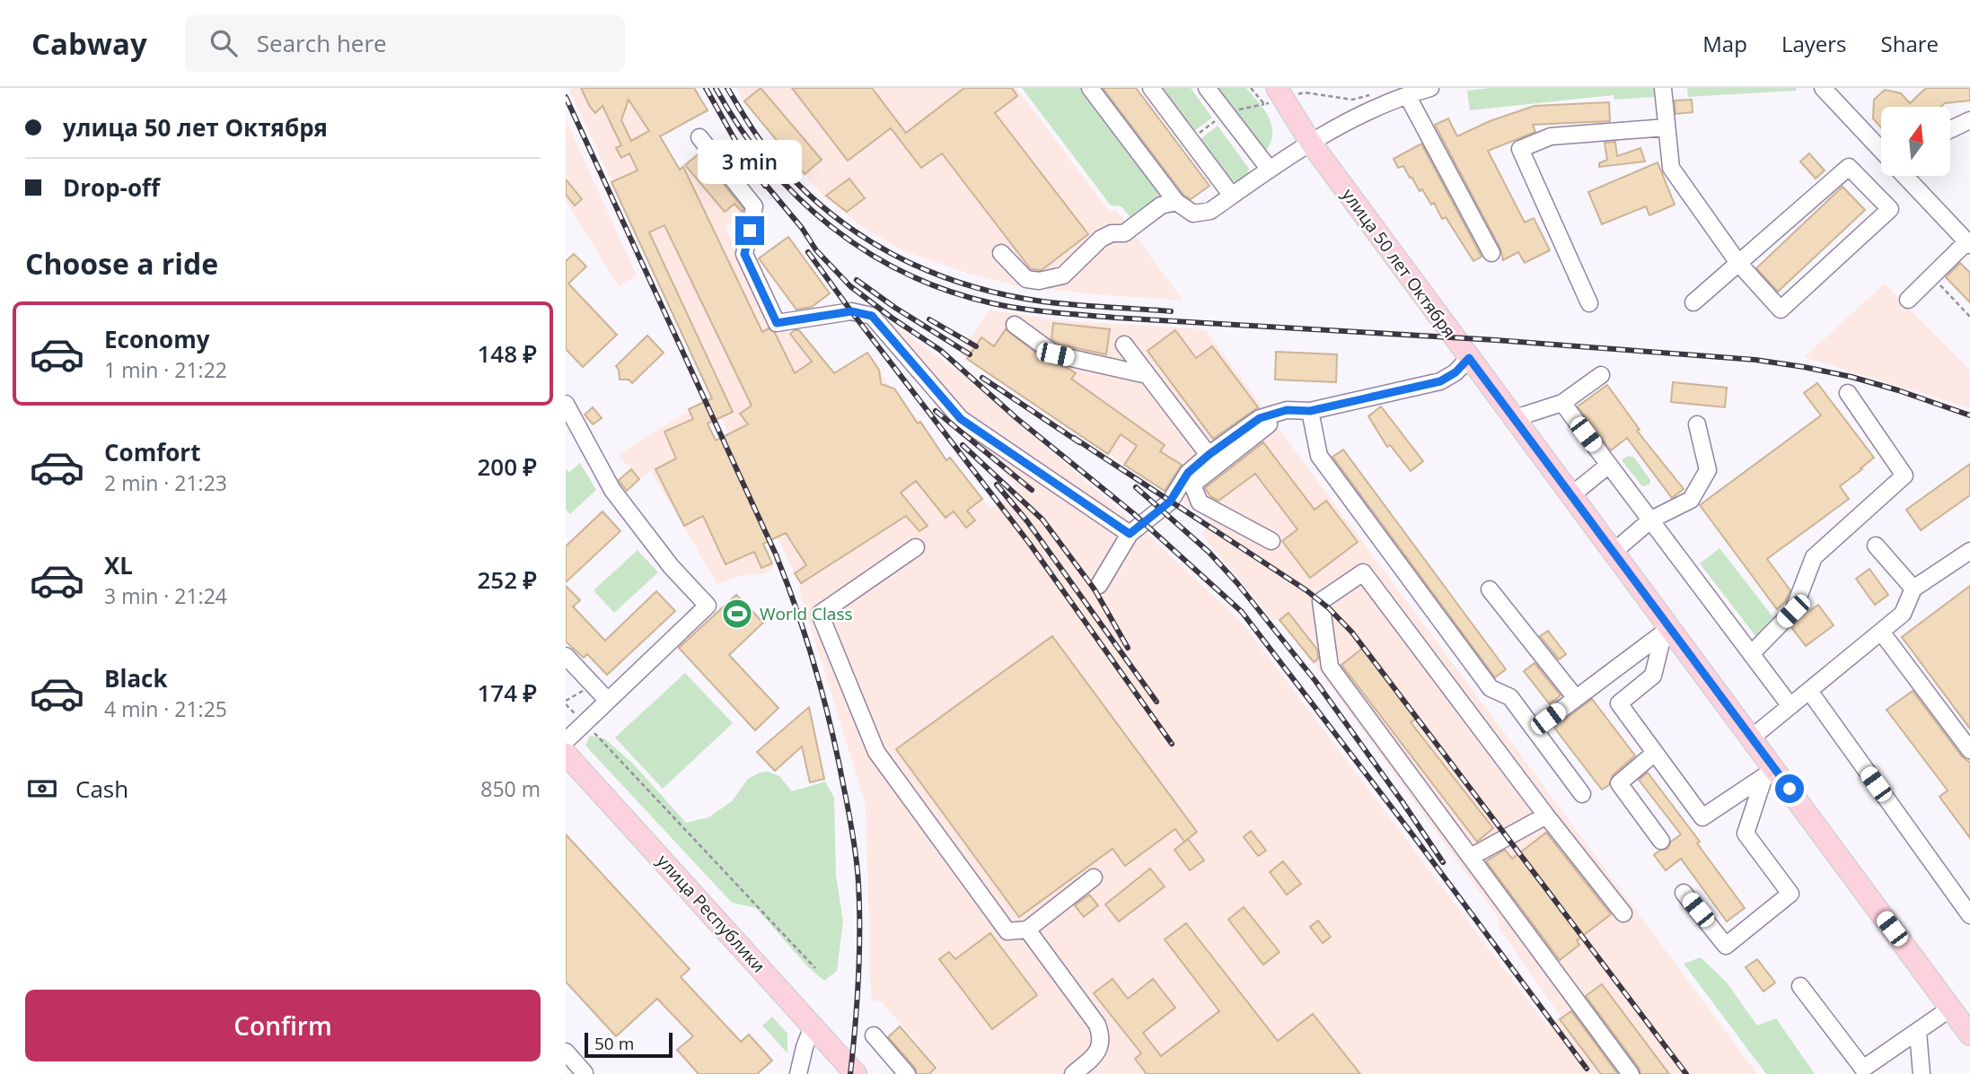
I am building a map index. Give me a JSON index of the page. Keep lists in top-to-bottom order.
{
  "streets": {
    "main road": ["улица 50 лет Октября", "улица Республики"]
  },
  "places": {
    "sports": ["World Class"]
  },
  "scale_bar": "50 m",
  "north": "top",
  "page": {
    "header": "Cabway",
    "search": "Search here",
    "nav": ["Map", "Layers", "Share"],
    "banner": ["улица 50 лет Октября", "Drop-off"],
    "bubble": "3 min",
    "heading": "Choose a ride",
    "list": [
      {
        "name": "Economy",
        "note": "1 min · 21:22",
        "value": "148 ₽"
      },
      {
        "name": "Comfort",
        "note": "2 min · 21:23",
        "value": "200 ₽"
      },
      {
        "name": "XL",
        "note": "3 min · 21:24",
        "value": "252 ₽"
      },
      {
        "name": "Black",
        "note": "4 min · 21:25",
        "value": "174 ₽"
      }
    ],
    "pay": ["Cash", "850 m"],
    "buttons": "Confirm",
    "scale": "50 m"
  }
}
